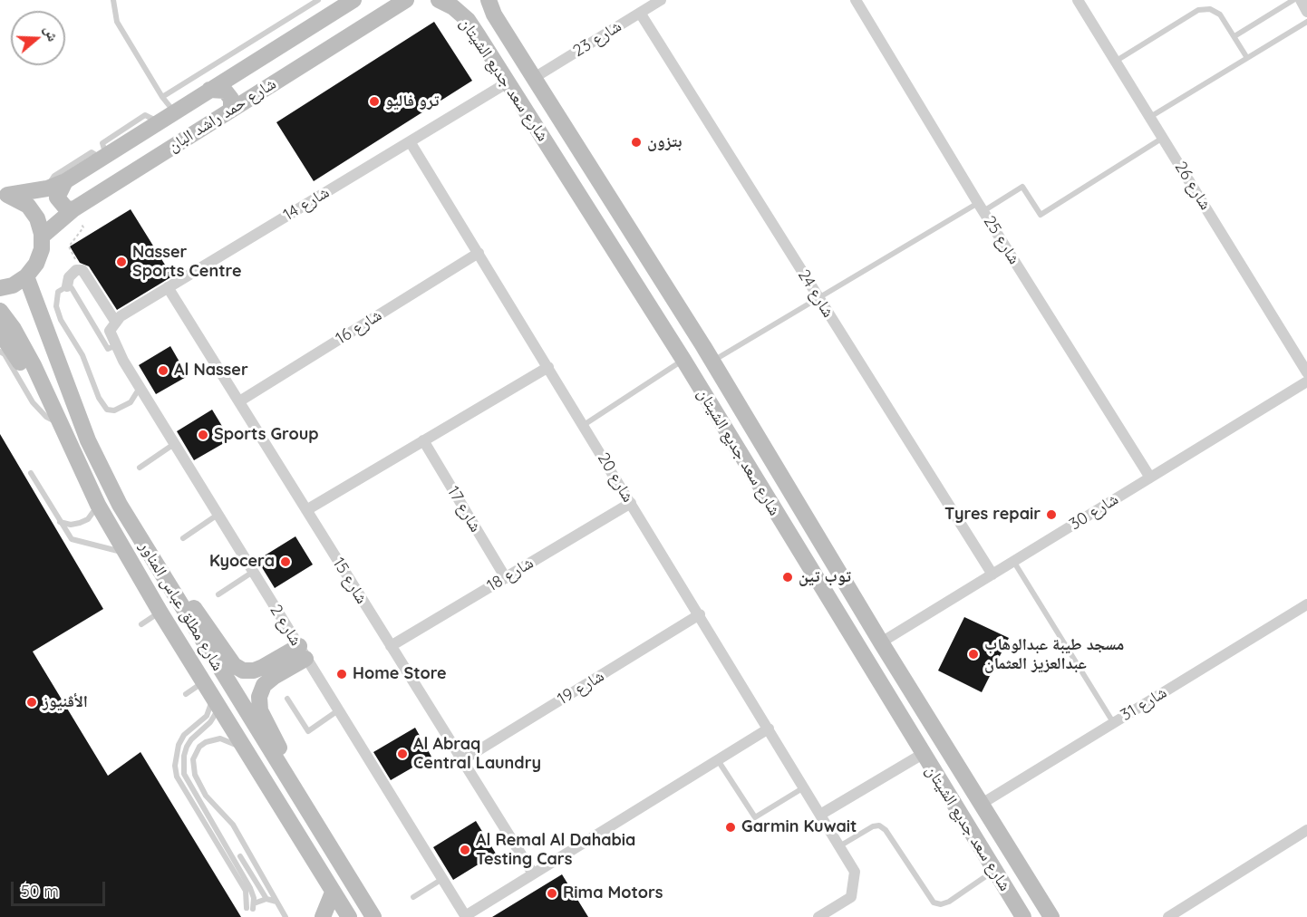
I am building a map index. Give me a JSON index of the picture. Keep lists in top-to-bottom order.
{
  "streets": {
    "street": [
      "شارع 23",
      "شارع سعد جديع الشيتان",
      "شارع حمد راشد البان",
      "شارع 26",
      "شارع 14",
      "شارع 25",
      "شارع 24",
      "شارع 16",
      "شارع 20",
      "شارع 17",
      "شارع 30",
      "شارع 18",
      "شارع 15",
      "شارع مطلق عباس المناور",
      "شارع 2",
      "شارع 19",
      "شارع 31"
    ]
  },
  "crossings": [
    ["شارع 23", "شارع سعد جديع الشيتان"],
    ["شارع 23", "شارع 24"],
    ["شارع سعد جديع الشيتان", "شارع 14"],
    ["شارع سعد جديع الشيتان", "شارع 30"],
    ["شارع سعد جديع الشيتان", "شارع 31"],
    ["شارع 14", "شارع 20"],
    ["شارع 14", "شارع 15"],
    ["شارع 14", "شارع 2"],
    ["شارع 25", "شارع 30"],
    ["شارع 24", "شارع 30"],
    ["شارع 16", "شارع 20"],
    ["شارع 16", "شارع 15"],
    ["شارع 20", "شارع 18"],
    ["شارع 20", "شارع 19"],
    ["شارع 17", "شارع 18"],
    ["شارع 18", "شارع 15"],
    ["شارع 15", "شارع 19"]
  ],
  "places": [
    "ترو فاليو",
    "بتزون",
    "Nasser Sports Centre",
    "Al Nasser",
    "Sports Group",
    "Tyres repair",
    "Kyocera",
    "توب تين",
    "مسجد طيبة عبدالوهاب عبدالعزيز العثمان",
    "Home Store",
    "الأڤنيوز",
    "Al Abraq Central Laundry",
    "Garmin Kuwait",
    "Al Remal Al Dahabia Testing Cars",
    "Rima Motors"
  ],
  "scale_bar": "50 m",
  "north": "right"
}
